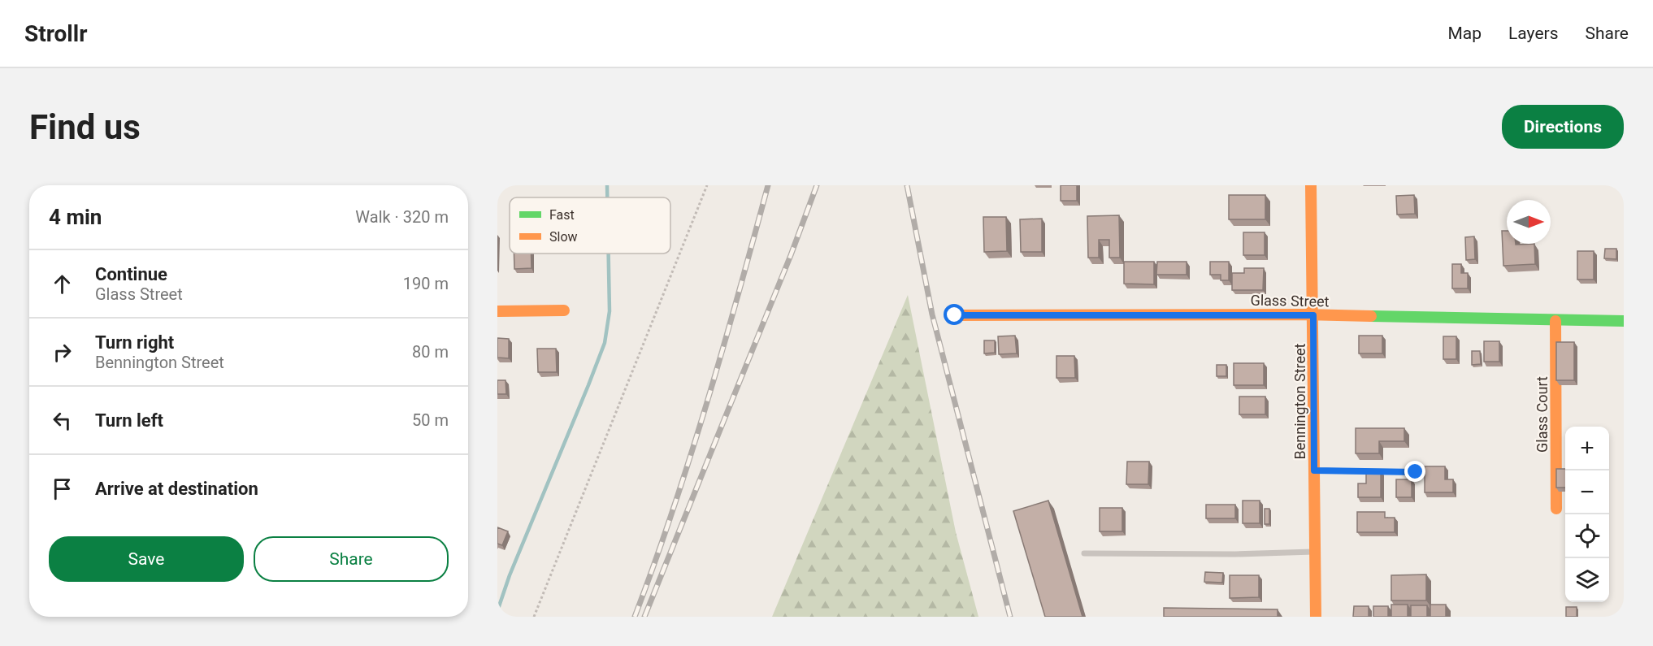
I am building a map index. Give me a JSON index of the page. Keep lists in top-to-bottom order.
{
  "streets": {
    "street": ["Glass Street", "Bennington Street", "Glass Court"]
  },
  "crossings": [
    ["Glass Street", "Bennington Street"],
    ["Glass Street", "Glass Court"]
  ],
  "legend": ["Fast", "Slow"],
  "north": "right",
  "page": {
    "header": "Strollr",
    "nav": ["Map", "Layers", "Share"],
    "buttons": [
      "Directions",
      ["Save", "Share"]
    ],
    "title": "Find us",
    "heading": ["4 min", "Walk · 320 m"],
    "list": [
      ["Continue", "Glass Street", "190 m"],
      ["Turn right", "Bennington Street", "80 m"],
      ["Turn left", "50 m"],
      "Arrive at destination"
    ],
    "map_buttons": ["+", "−"]
  }
}
